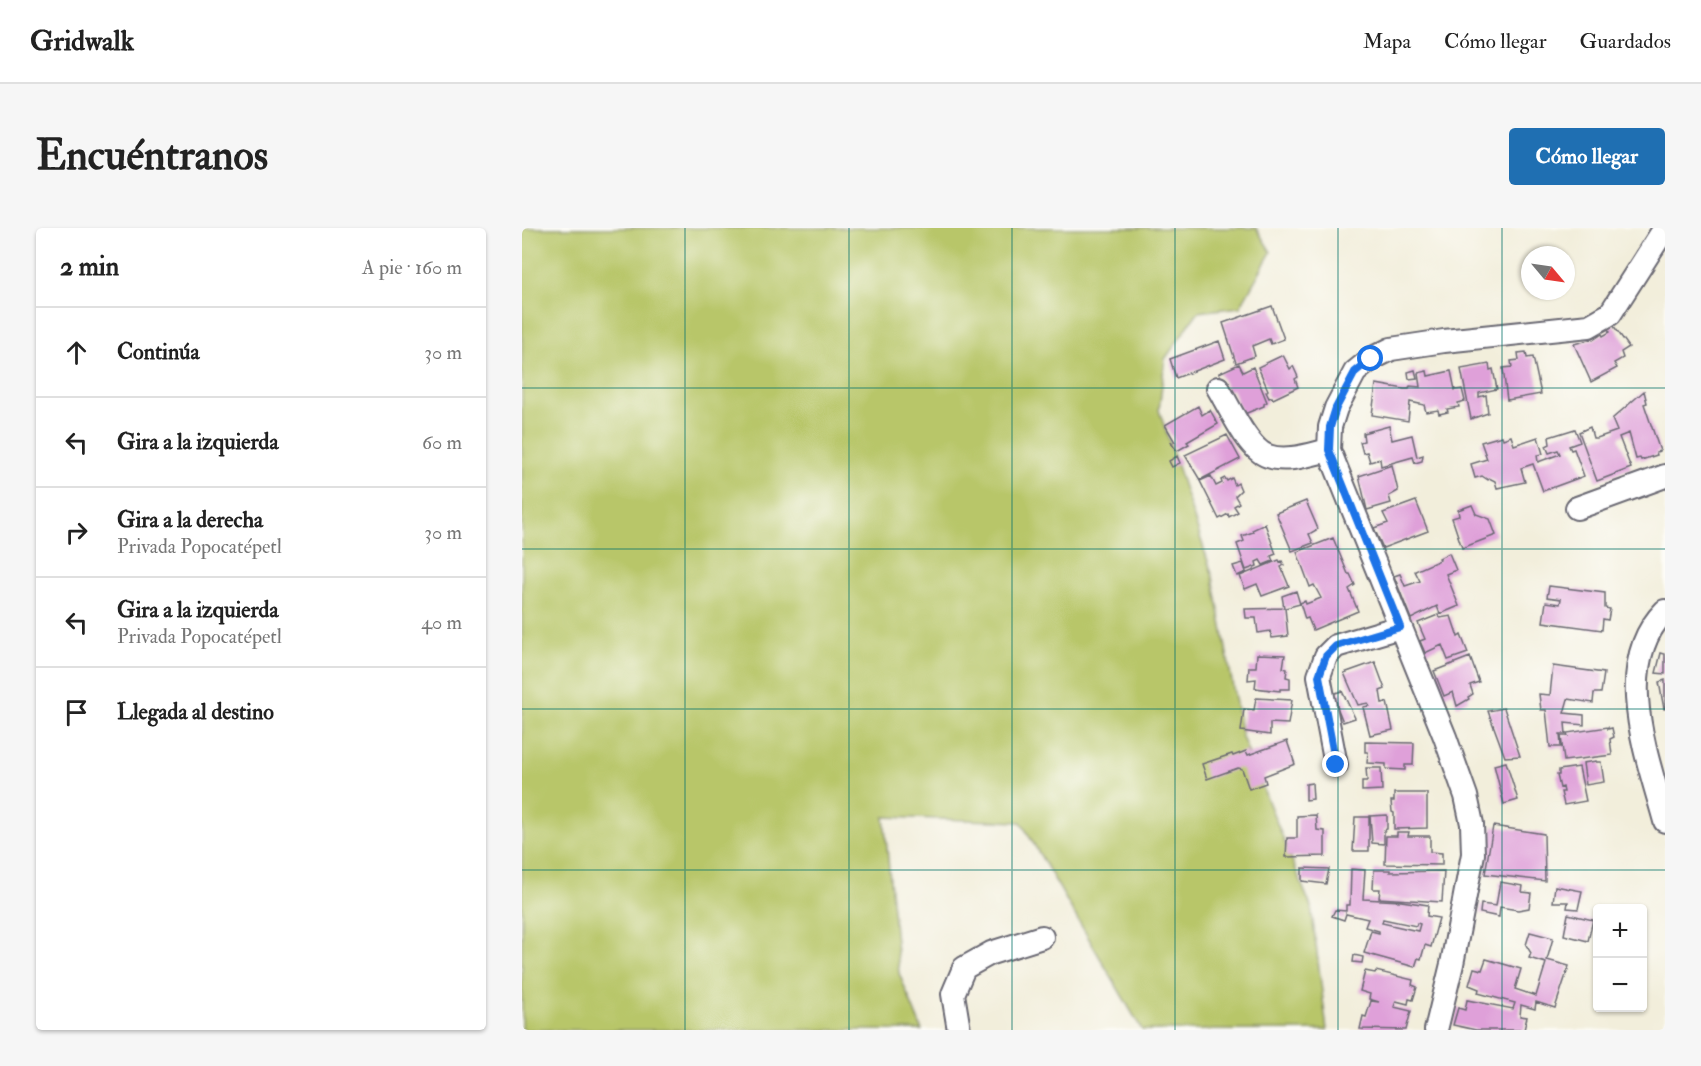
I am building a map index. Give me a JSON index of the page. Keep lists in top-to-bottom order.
{
  "north": "bottom right",
  "page": {
    "header": "Gridwalk",
    "nav": ["Mapa", "Cómo llegar", "Guardados"],
    "buttons": "Cómo llegar",
    "title": "Encuéntranos",
    "heading": ["2 min", "A pie · 160 m"],
    "list": [
      ["Continúa", "30 m"],
      ["Gira a la izquierda", "60 m"],
      ["Gira a la derecha", "Privada Popocatépetl", "30 m"],
      ["Gira a la izquierda", "Privada Popocatépetl", "40 m"],
      "Llegada al destino"
    ],
    "map_buttons": ["+", "−"]
  }
}
